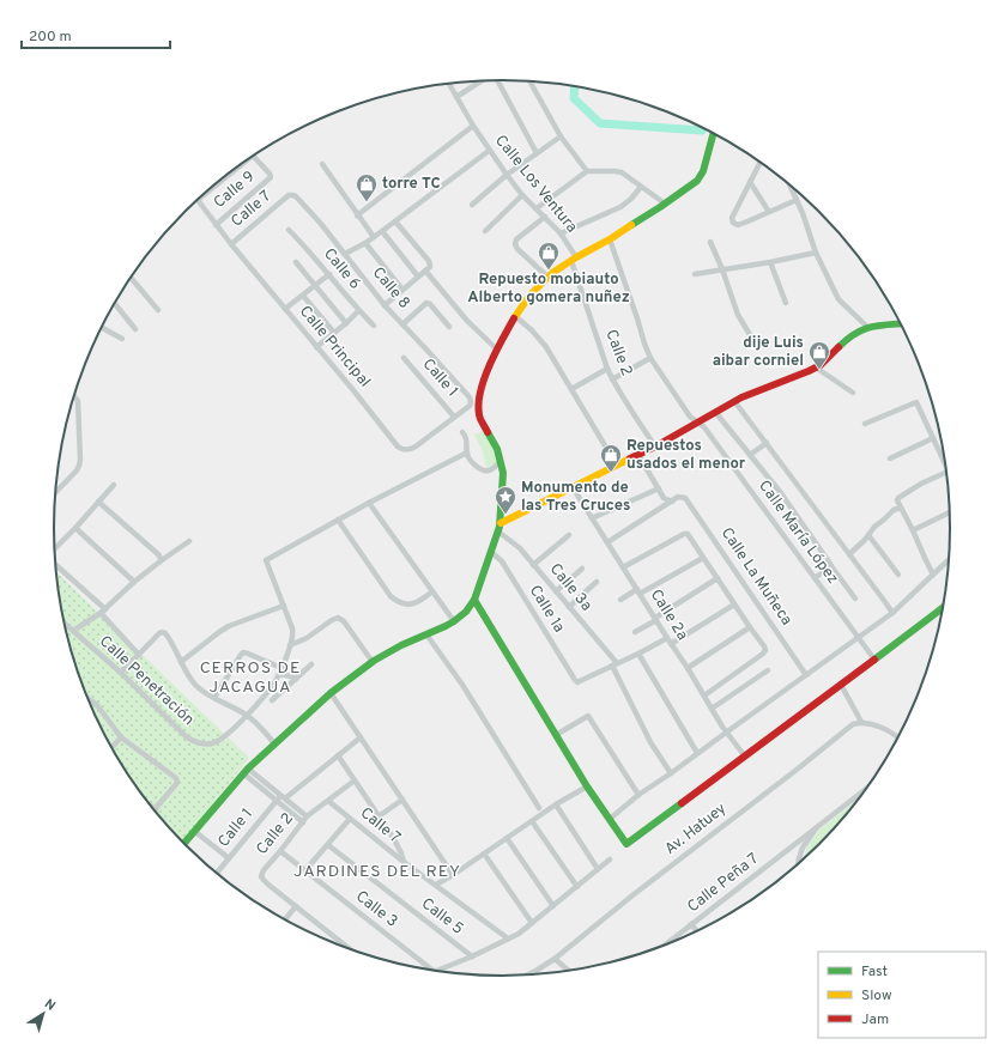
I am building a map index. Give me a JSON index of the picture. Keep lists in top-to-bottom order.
{
  "streets": {
    "street": [
      "Calle Los Ventura",
      "Calle 9",
      "Calle 7",
      "Calle 6",
      "Calle 8",
      "Calle Principal",
      "Calle 2",
      "Calle 1",
      "Calle María López",
      "Calle La Muñeca",
      "Calle 3a",
      "Calle 1a",
      "Calle 2a",
      "Calle Penetración",
      "Av. Hatuey",
      "Calle Peña 7",
      "Calle 3",
      "Calle 5"
    ]
  },
  "crossings": [
    ["Calle Los Ventura", "Calle 2"],
    ["Calle 9", "Calle Principal"],
    ["Calle 7", "Calle 8"],
    ["Calle 7", "Calle Principal"],
    ["Calle 7", "Calle 2"],
    ["Calle 8", "Calle Principal"],
    ["Calle Principal", "Calle 1"],
    ["Calle 2", "Calle 3"],
    ["Calle 3a", "Calle 1a"]
  ],
  "districts": ["CERROS DE JACAGUA", "JARDINES DEL REY"],
  "places": {
    "shop": [
      "torre TC",
      "Repuesto mobiauto Alberto gomera nuñez",
      "dije Luis aibar corniel",
      "Repuestos usados el menor"
    ],
    "place": ["Monumento de las Tres Cruces"]
  },
  "legend": ["Fast", "Slow", "Jam"],
  "scale_bar": "200 m",
  "north": "top right"
}
